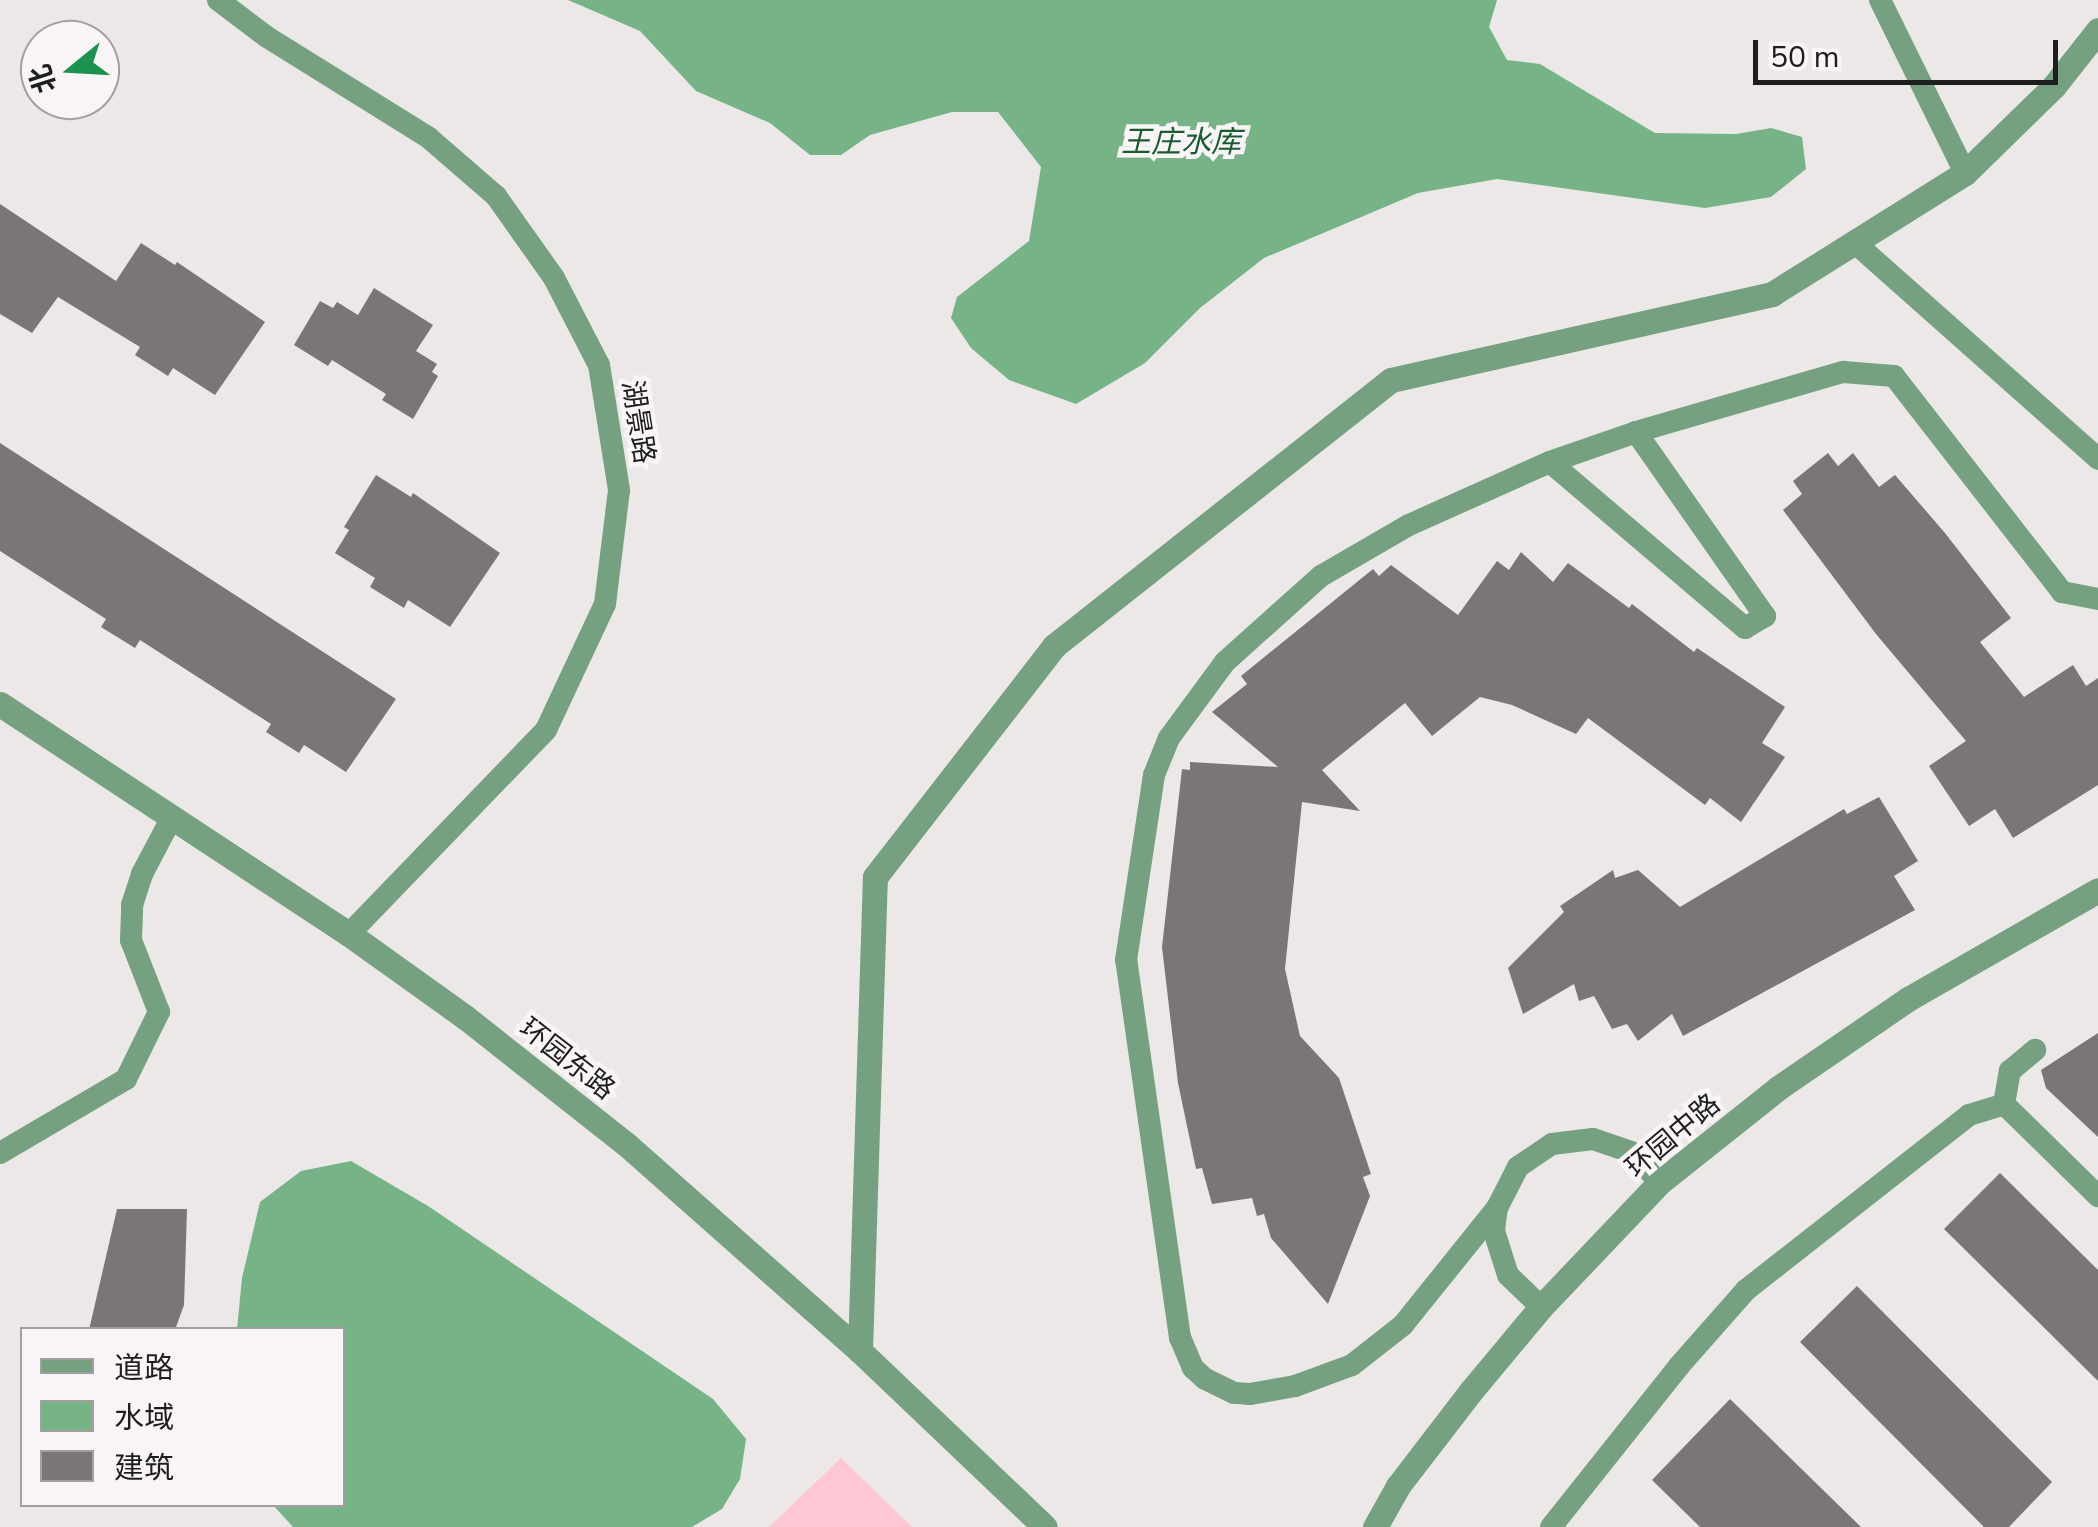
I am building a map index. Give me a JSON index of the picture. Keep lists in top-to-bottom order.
{
  "streets": {
    "street": ["环园东路", "环园中路"],
    "lane": ["湖景路"]
  },
  "crossings": [
    ["湖景路", "环园东路"]
  ],
  "water": ["王庄水库"],
  "legend": ["道路", "水域", "建筑"],
  "scale_bar": "50 m",
  "north": "left"
}
